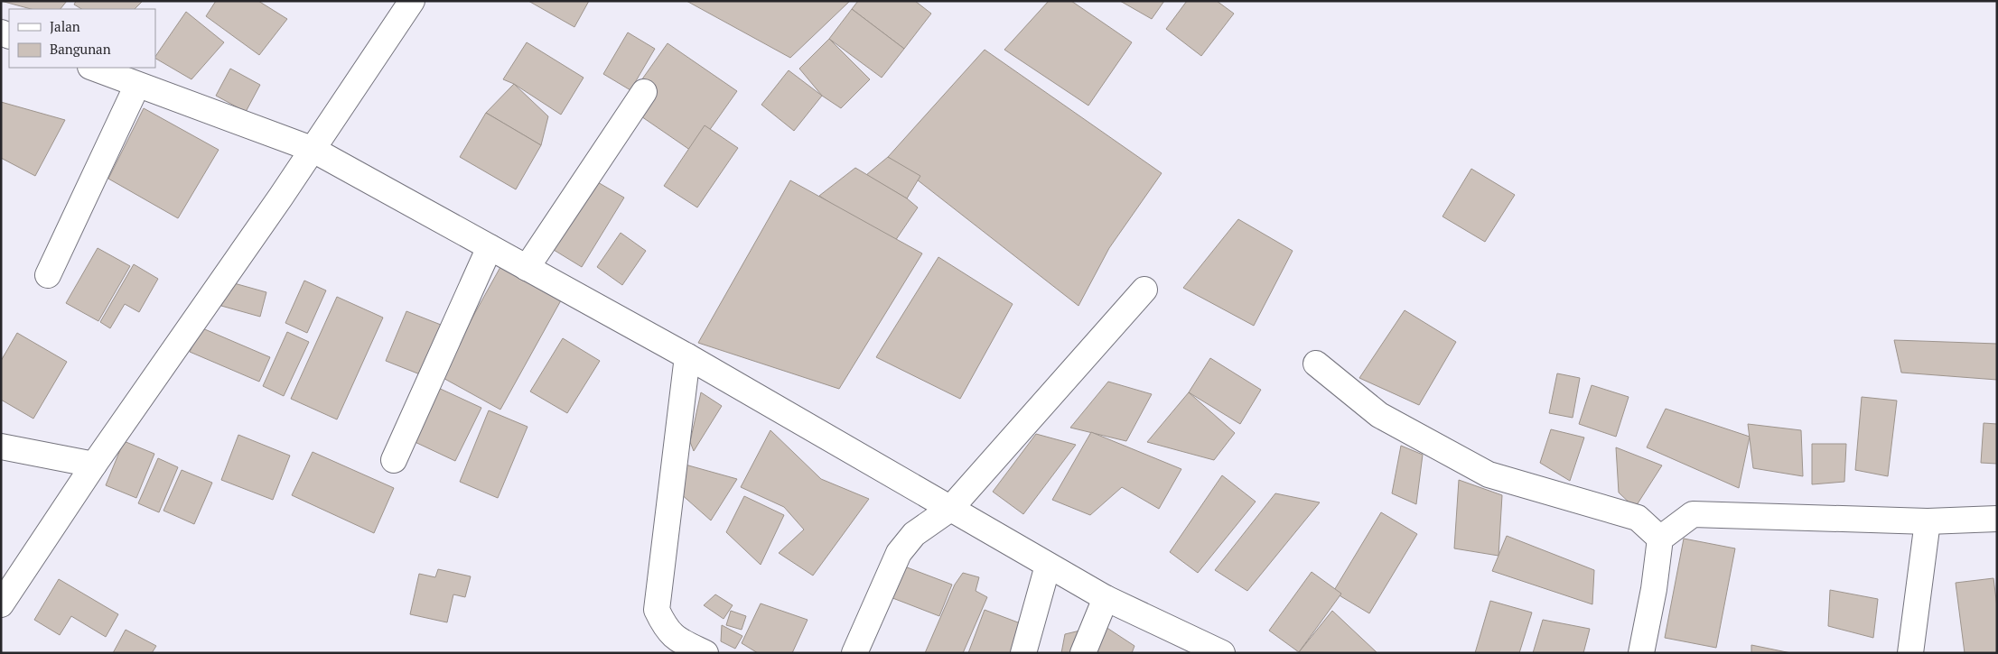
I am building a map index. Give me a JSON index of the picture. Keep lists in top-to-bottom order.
{
  "legend": ["Jalan", "Bangunan"]
}
